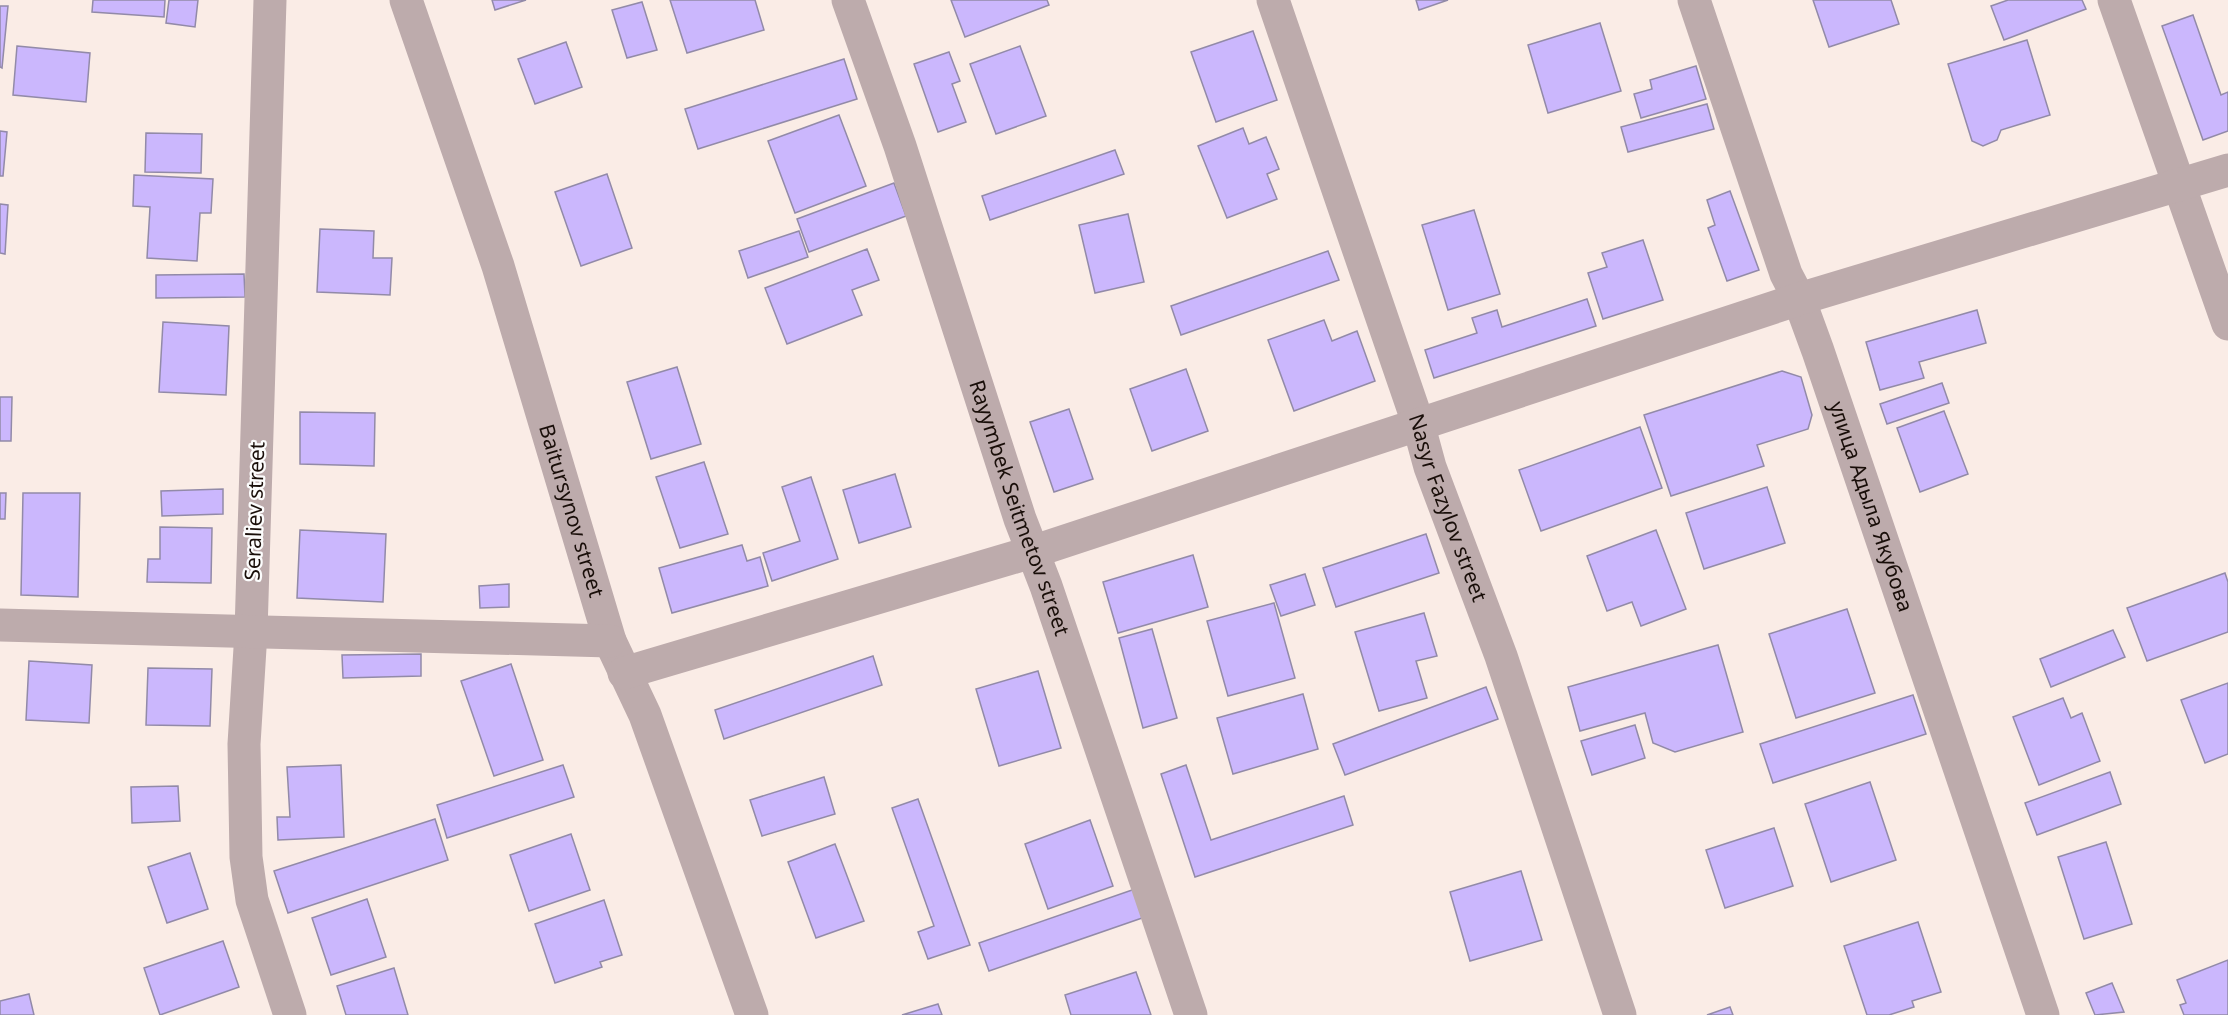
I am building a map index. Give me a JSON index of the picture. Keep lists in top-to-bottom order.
{
  "streets": {
    "street": [
      "Nasyr Fazylov street",
      "улица Адыла Якубова",
      "Rayymbek Seitmetov street",
      "Baitursynov street",
      "Seraliev street"
    ]
  }
}
